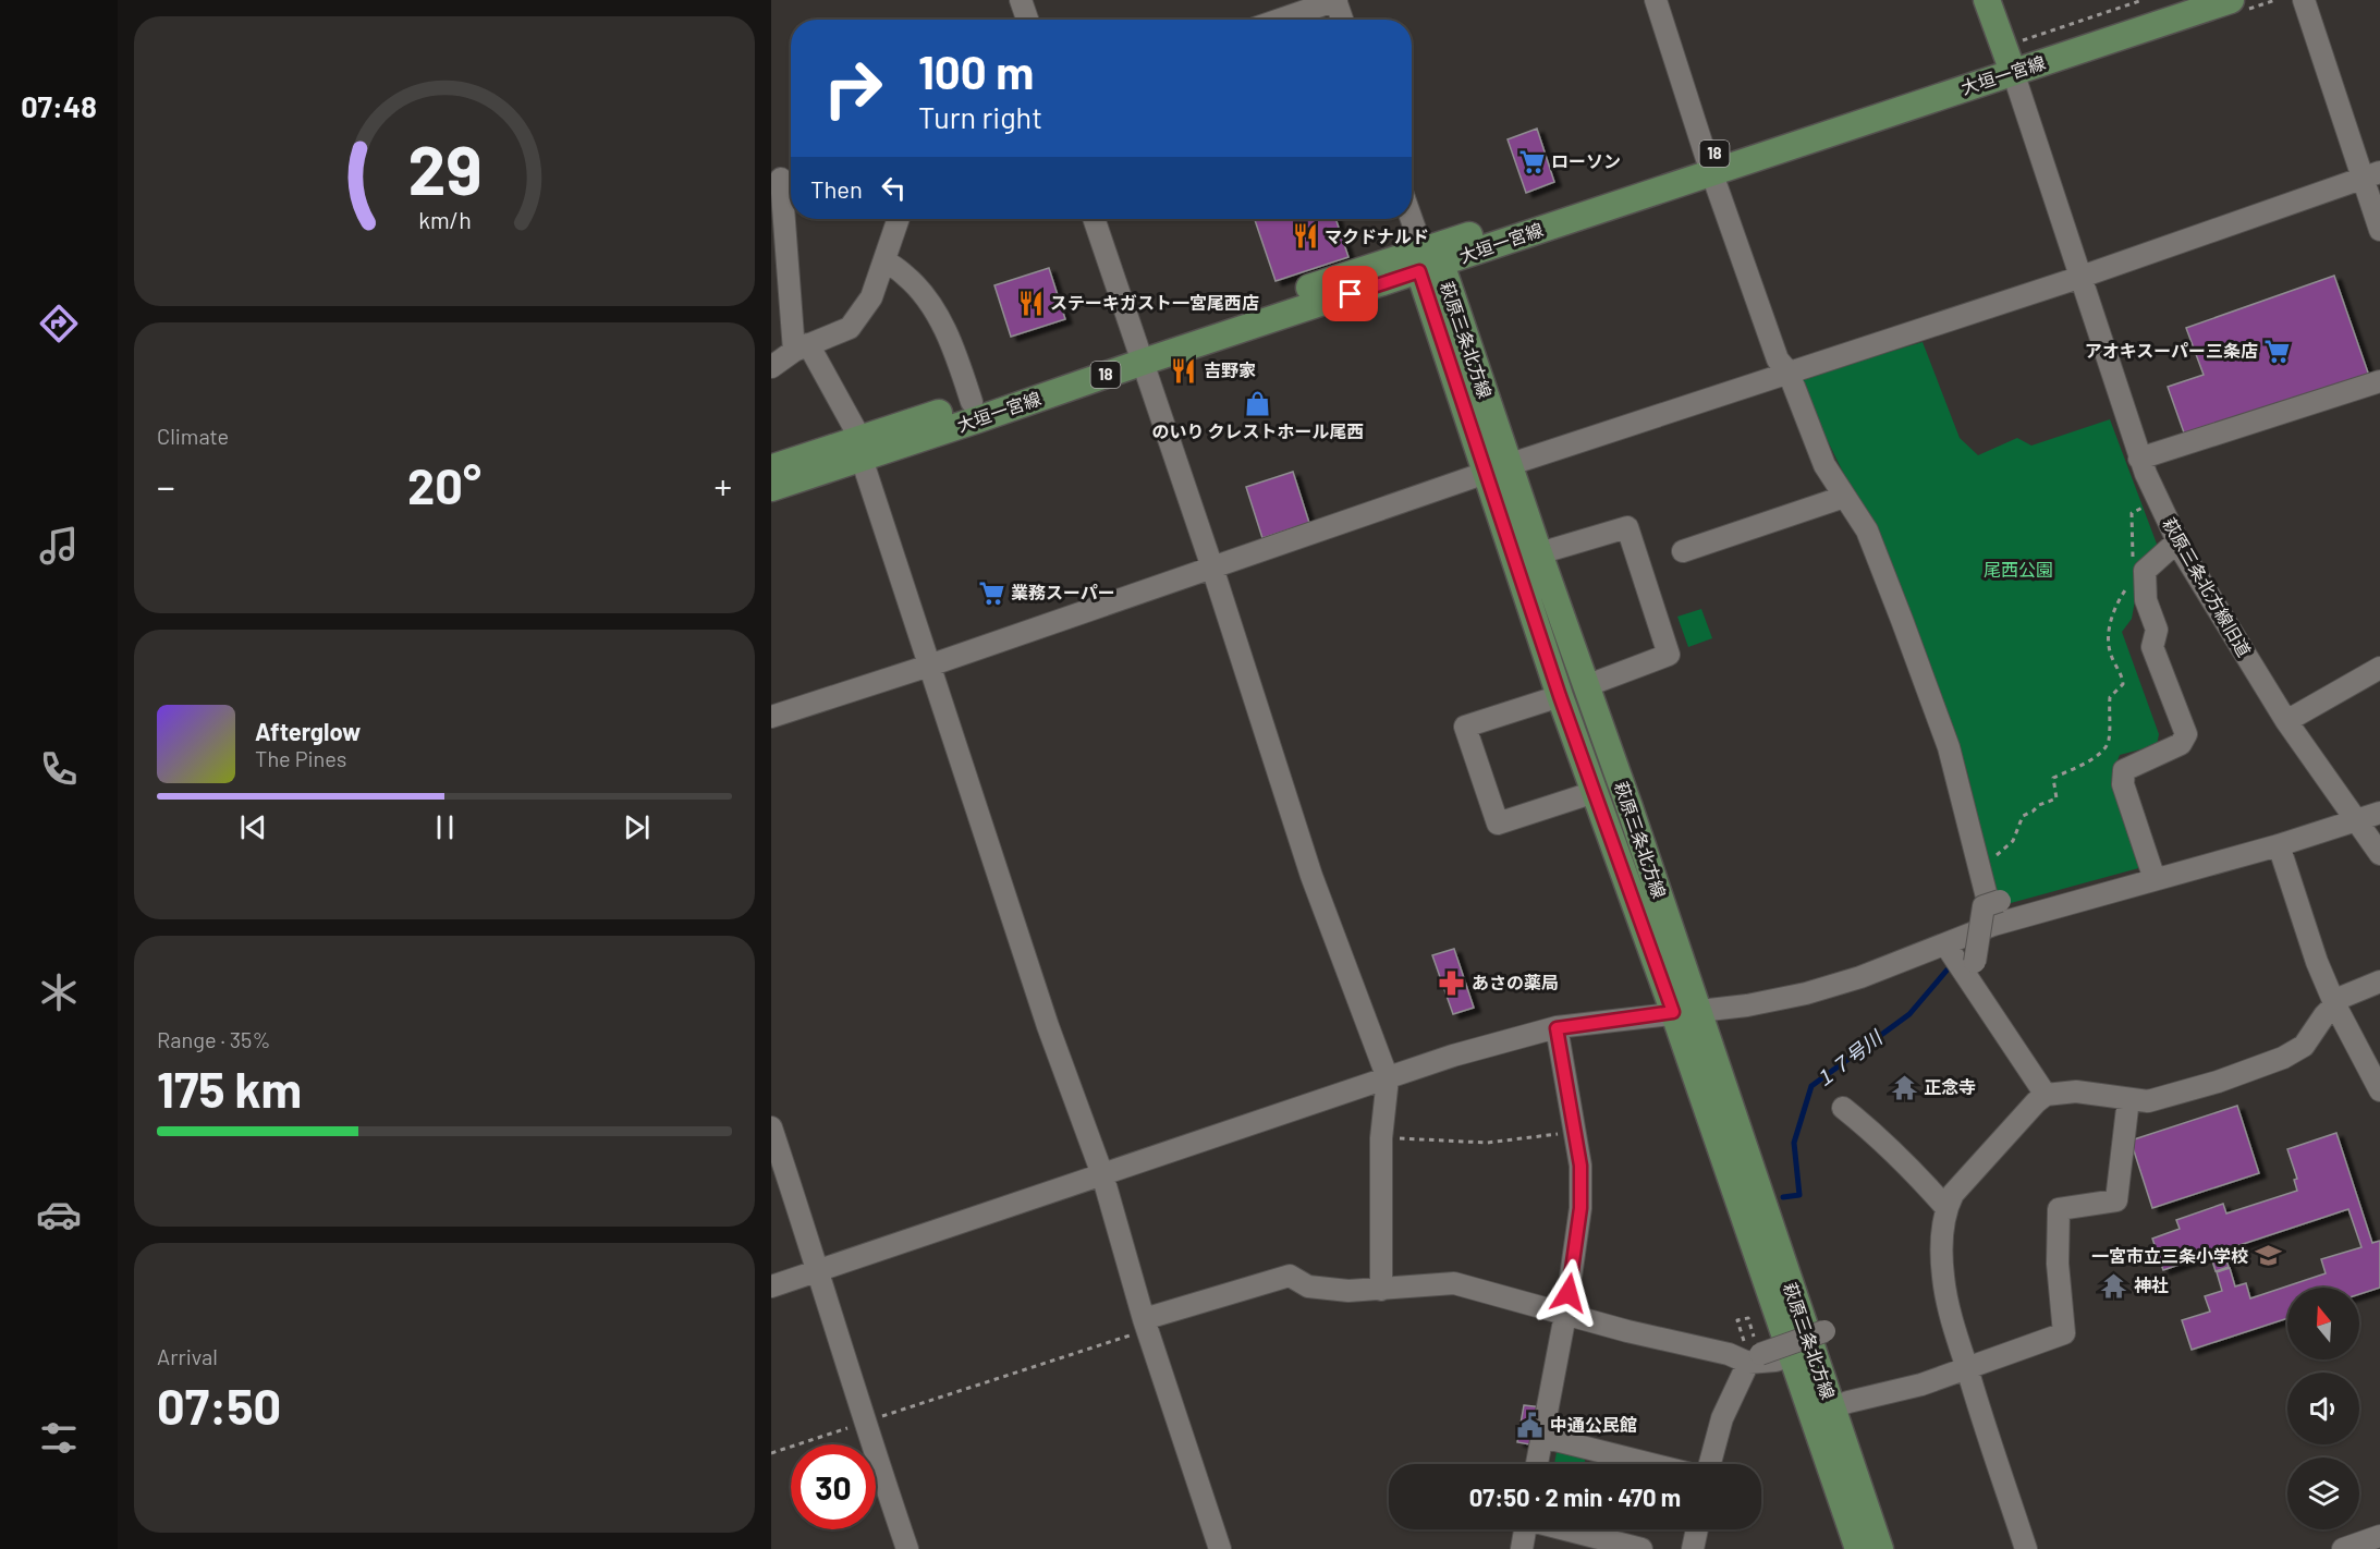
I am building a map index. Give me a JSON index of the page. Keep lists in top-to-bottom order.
{
  "streets": {
    "main road": ["大垣一宮線", "18", "萩原三条北方線"],
    "street": ["萩原三条北方線旧道"]
  },
  "crossings": [
    ["大垣一宮線", "萩原三条北方線"],
    ["大垣一宮線", "萩原三条北方線旧道"]
  ],
  "water": ["１７号川"],
  "parks": ["尾西公園"],
  "places": {
    "supermarket": ["ローソン", "アオキスーパー三条店", "業務スーパー"],
    "restaurant": ["マクドナルド", "ステーキガスト一宮尾西店", "吉野家"],
    "shop": ["のいり クレストホール尾西"],
    "pharmacy": ["あさの薬局"],
    "temple": ["正念寺", "神社"],
    "school or university": ["一宮市立三条小学校"],
    "public building": ["中通公民館"]
  },
  "north": "top",
  "page": {
    "tabs": "07:48",
    "turn": ["100 m", "Turn right"],
    "then": "Then",
    "tile": [
      "Climate",
      ["Range · 35%", "175 km"],
      ["Arrival", "07:50"]
    ],
    "heat": ["−", "20°", "+"],
    "song": ["Afterglow", "The Pines"],
    "limit": "30",
    "trip": "07:50 · 2 min · 470 m",
    "gauge": ["29", "km/h"]
  }
}
